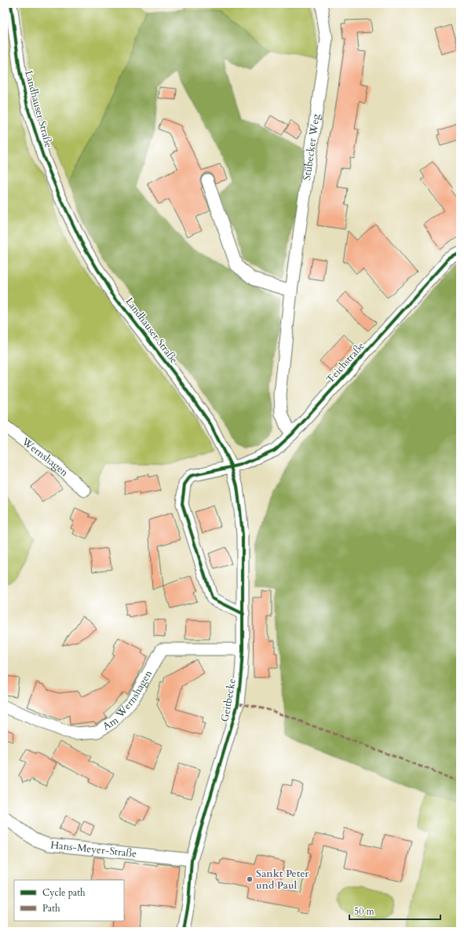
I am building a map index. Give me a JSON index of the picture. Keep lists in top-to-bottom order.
{
  "streets": {
    "street": [
      "Landhauser Straße",
      "Stübecker Weg",
      "Teichstraße",
      "Wernshagen",
      "Am Wernshagen",
      "Geitbecke",
      "Hans-Meyer-Straße"
    ]
  },
  "crossings": [
    ["Landhauser Straße", "Teichstraße"],
    ["Landhauser Straße", "Geitbecke"],
    ["Stübecker Weg", "Teichstraße"],
    ["Teichstraße", "Geitbecke"],
    ["Am Wernshagen", "Geitbecke"],
    ["Geitbecke", "Hans-Meyer-Straße"]
  ],
  "places": ["Sankt Peter und Paul"],
  "legend": ["Cycle path", "Path"],
  "scale_bar": "50 m"
}
